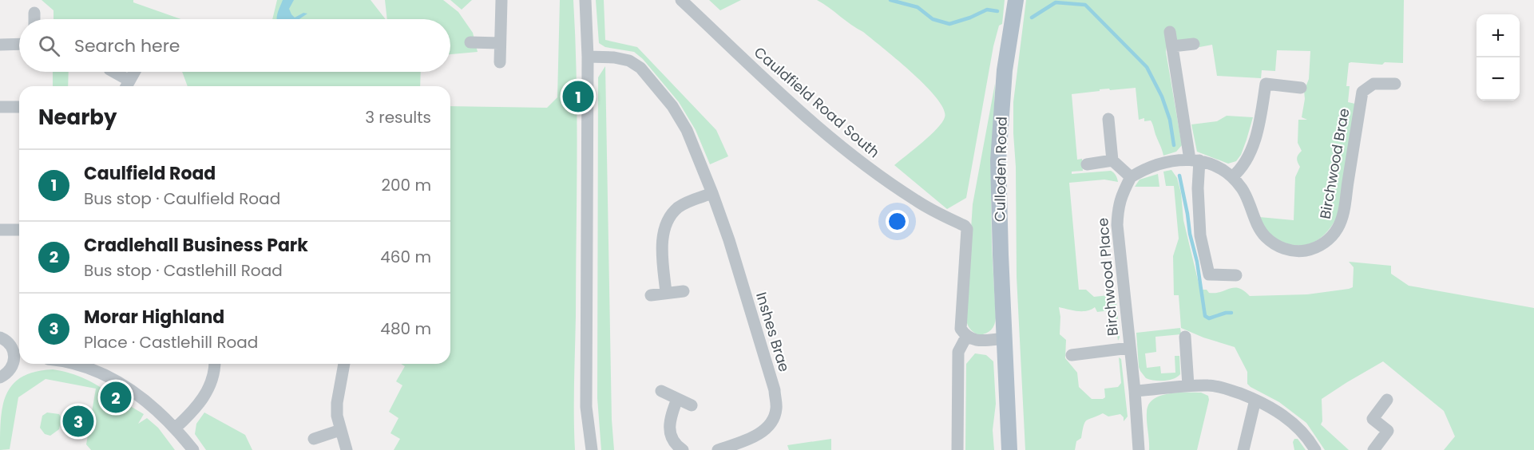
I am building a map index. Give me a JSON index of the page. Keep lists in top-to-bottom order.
{
  "streets": {
    "main road": ["Culloden Road"],
    "street": [
      "Cauldfield Road South",
      "Birchwood Brae",
      "Birchwood Place",
      "Inshes Brae"
    ]
  },
  "page": {
    "map_buttons": ["+", "−"],
    "search": "Search here",
    "pins": ["1", "2", "3"],
    "heading": ["Nearby", "3 results"],
    "list": [
      {
        "mark": "1",
        "name": "Caulfield Road",
        "note": "Bus stop · Caulfield Road",
        "value": "200 m"
      },
      {
        "mark": "2",
        "name": "Cradlehall Business Park",
        "note": "Bus stop · Castlehill Road",
        "value": "460 m"
      },
      {
        "mark": "3",
        "name": "Morar Highland",
        "note": "Place · Castlehill Road",
        "value": "480 m"
      }
    ]
  }
}
